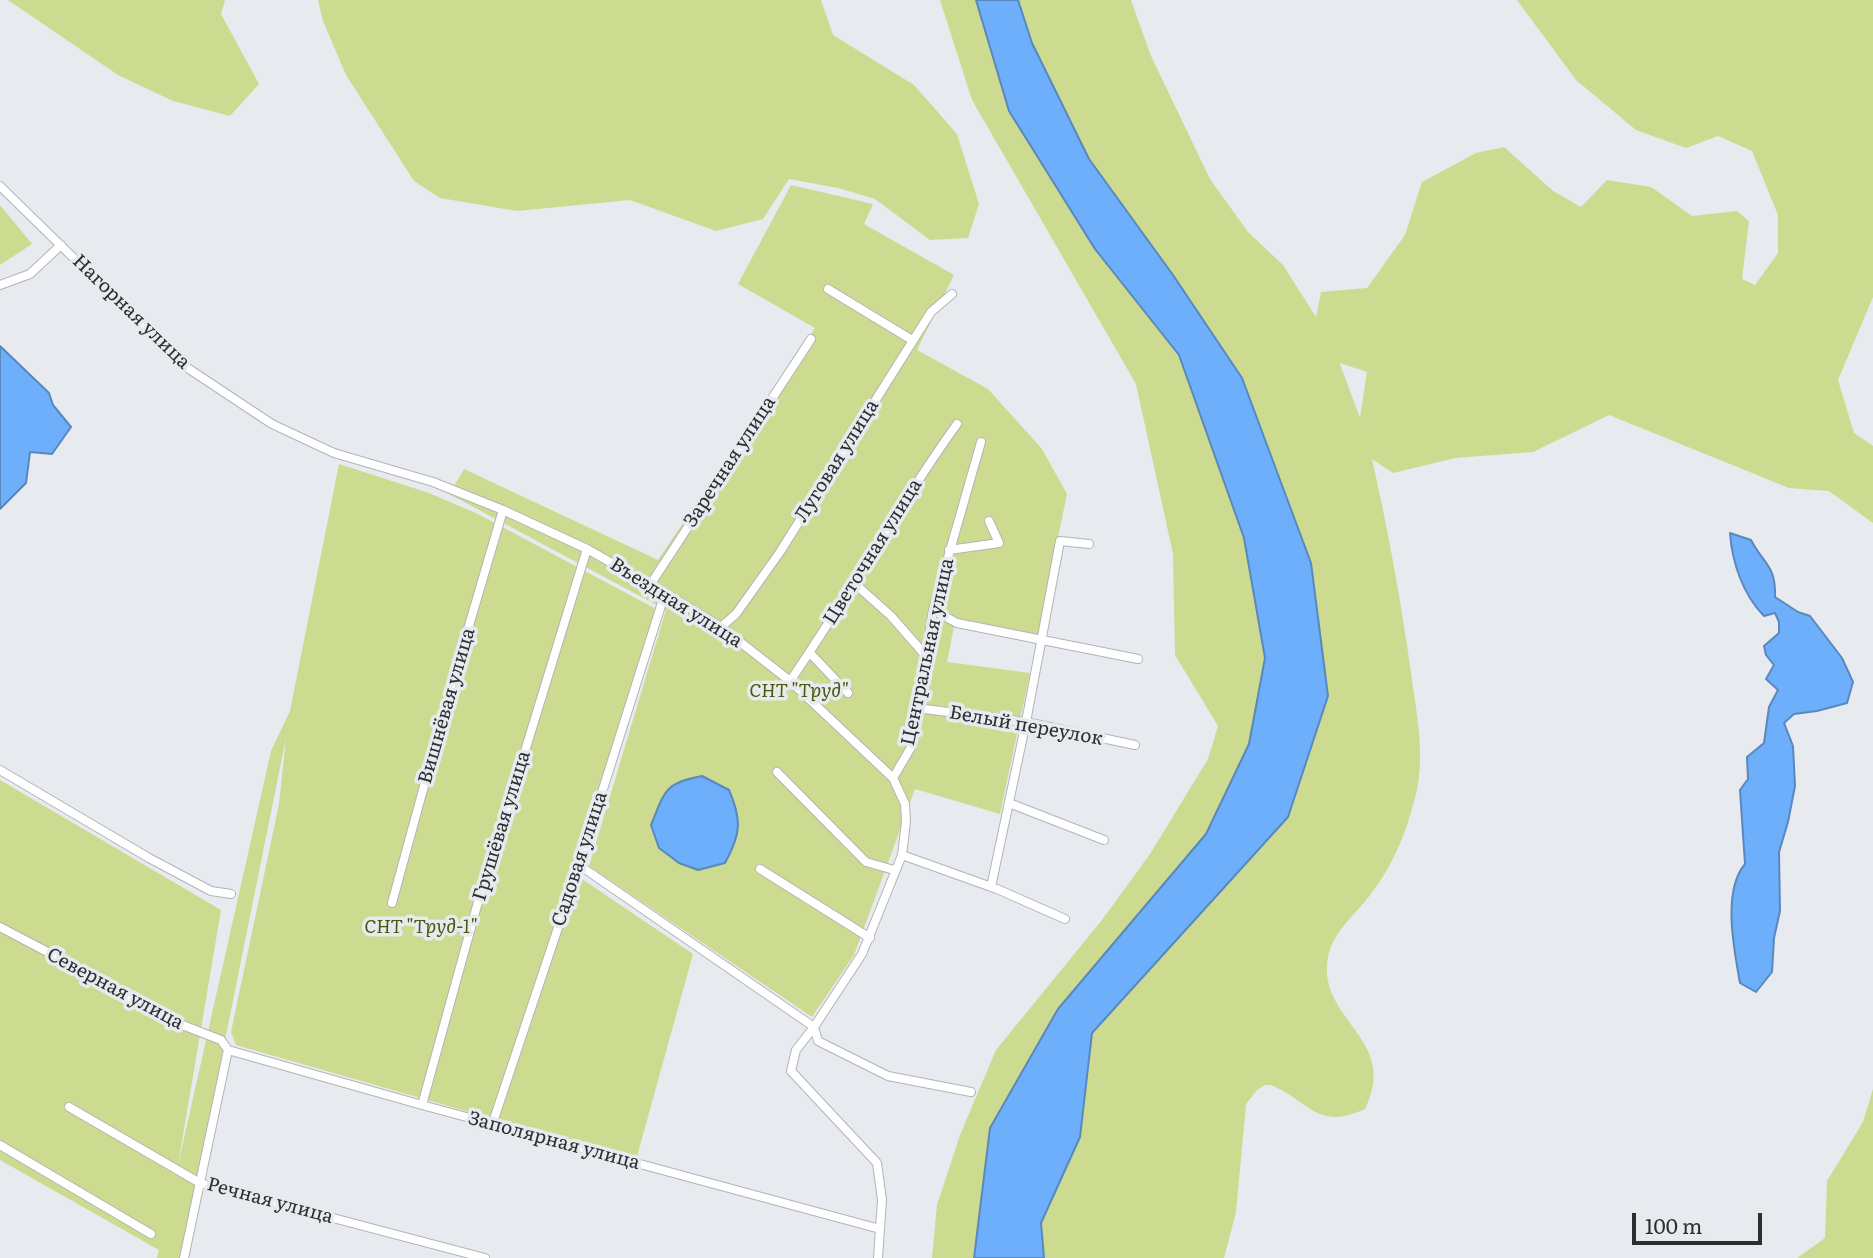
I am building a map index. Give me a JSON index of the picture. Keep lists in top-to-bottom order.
{
  "streets": {
    "street": [
      "Нагорная улица",
      "Луговая улица",
      "Заречная улица",
      "Цветочная улица",
      "Въездная улица",
      "Центральная улица",
      "Вишнёвая улица",
      "Белый переулок",
      "Грушёвая улица",
      "Садовая улица",
      "Северная улица",
      "Заполярная улица",
      "Речная улица"
    ]
  },
  "crossings": [
    ["Нагорная улица", "Въездная улица"],
    ["Луговая улица", "Въездная улица"],
    ["Заречная улица", "Въездная улица"],
    ["Цветочная улица", "Въездная улица"],
    ["Въездная улица", "Центральная улица"],
    ["Въездная улица", "Вишнёвая улица"],
    ["Въездная улица", "Грушёвая улица"],
    ["Въездная улица", "Садовая улица"],
    ["Центральная улица", "Белый переулок"],
    ["Грушёвая улица", "Заполярная улица"],
    ["Садовая улица", "Заполярная улица"],
    ["Северная улица", "Заполярная улица"]
  ],
  "parks": ["СНТ \"Труд\"", "СНТ \"Труд-1\""],
  "scale_bar": "100 m"
}
